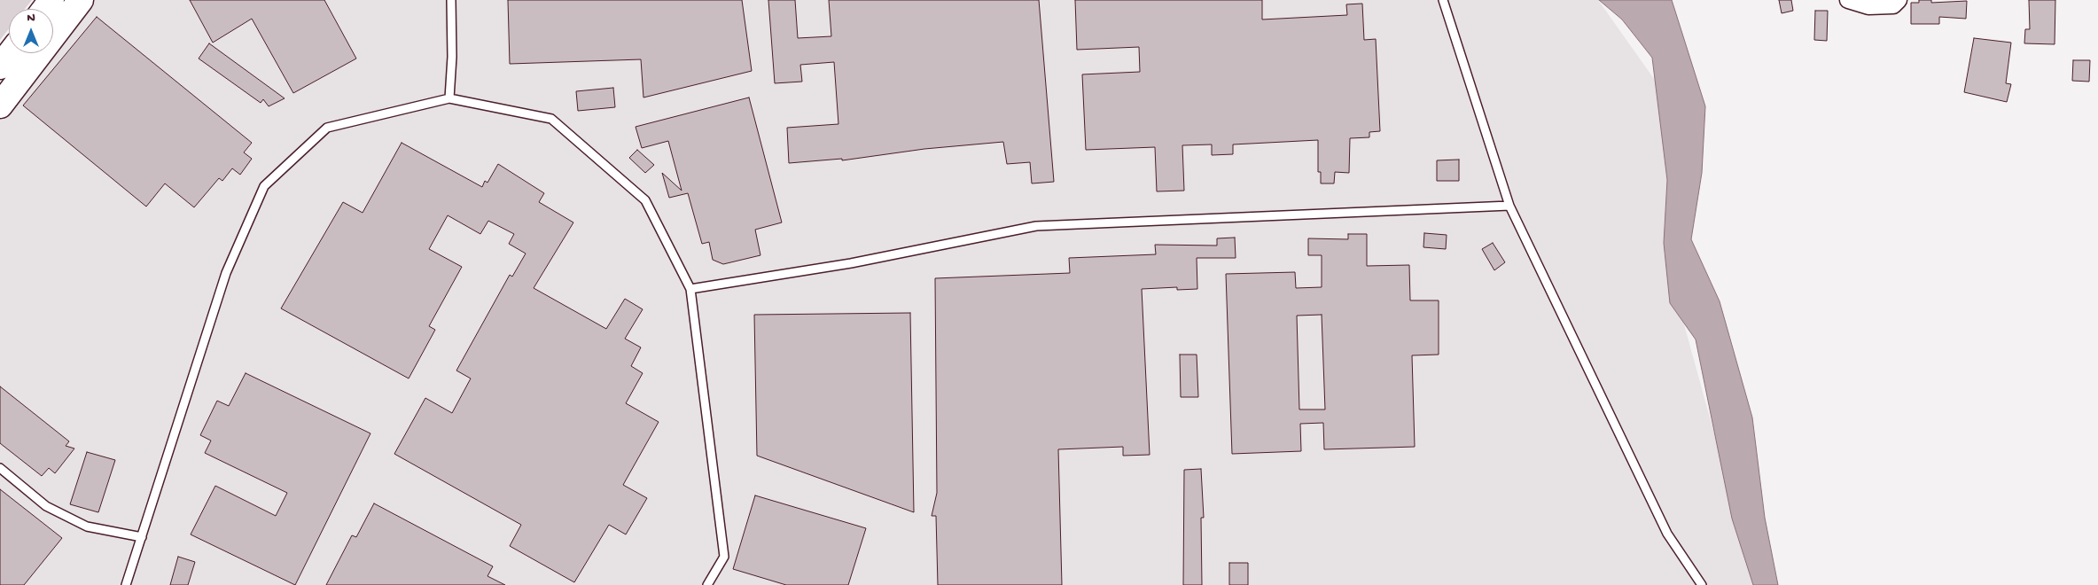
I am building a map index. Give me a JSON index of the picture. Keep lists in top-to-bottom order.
{
  "north": "top"
}
